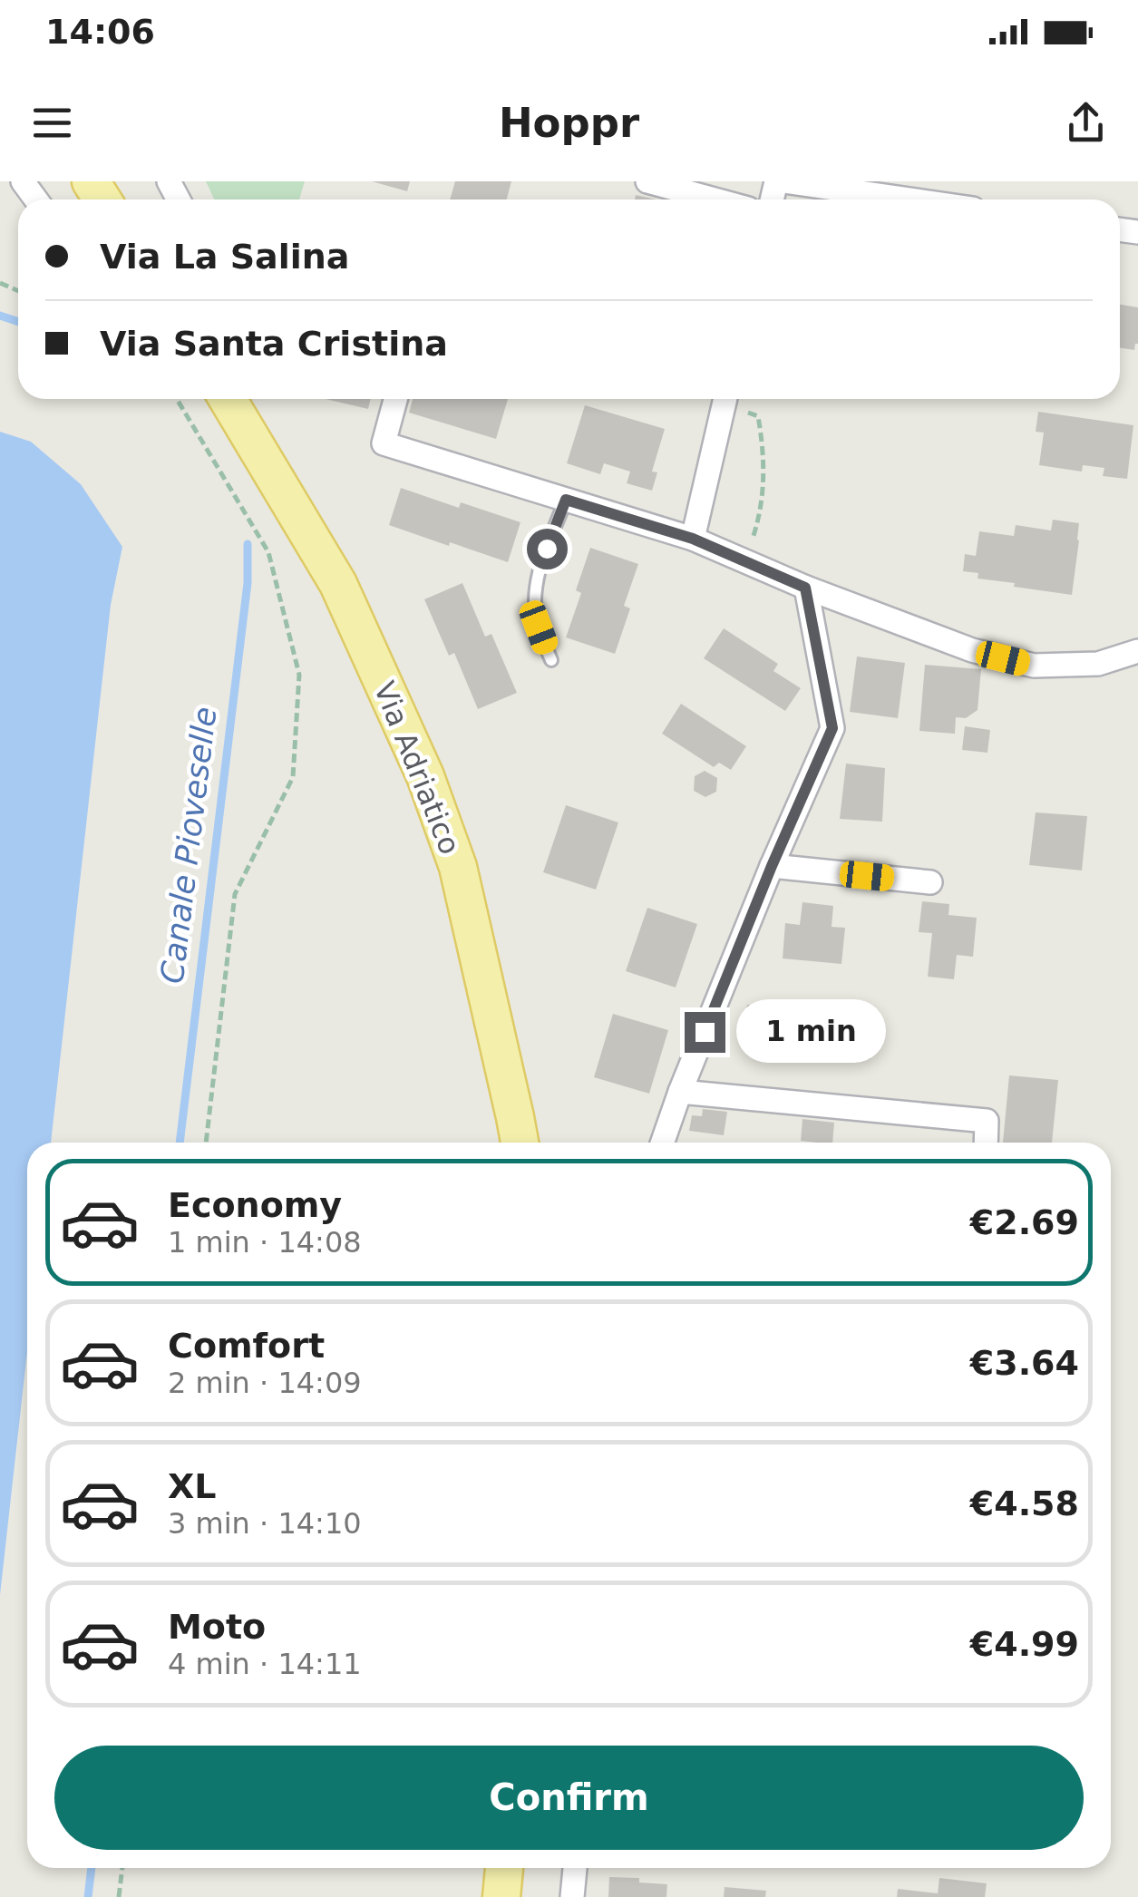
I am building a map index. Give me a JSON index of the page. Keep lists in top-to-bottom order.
{
  "streets": {
    "main road": ["Via Adriatico"]
  },
  "water": ["Canale Pioveselle"],
  "page": {
    "status": "14:06",
    "header": "Hoppr",
    "banner": ["Via La Salina", "Via Santa Cristina"],
    "bubble": "1 min",
    "list": [
      {
        "name": "Economy",
        "note": "1 min · 14:08",
        "value": "€2.69"
      },
      {
        "name": "Comfort",
        "note": "2 min · 14:09",
        "value": "€3.64"
      },
      {
        "name": "XL",
        "note": "3 min · 14:10",
        "value": "€4.58"
      },
      {
        "name": "Moto",
        "note": "4 min · 14:11",
        "value": "€4.99"
      }
    ],
    "buttons": "Confirm"
  }
}
